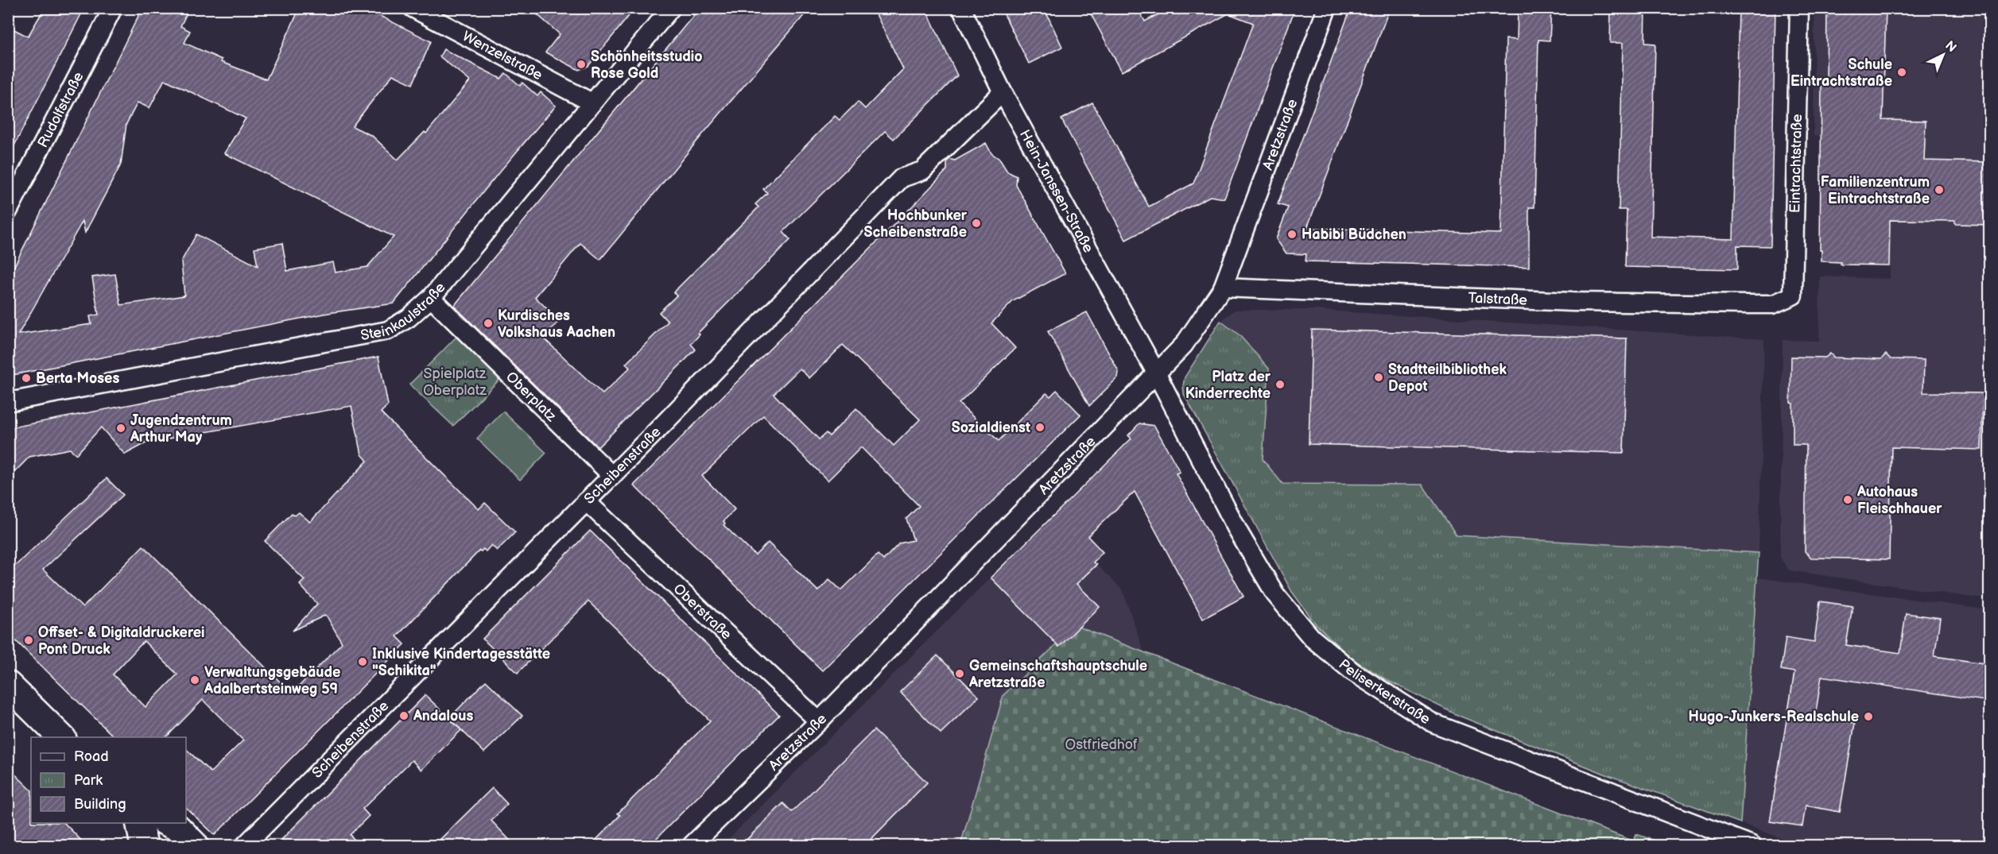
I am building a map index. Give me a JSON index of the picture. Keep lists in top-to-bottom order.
{
  "streets": {
    "street": [
      "Wenzelstraße",
      "Rudolfstraße",
      "Aretzstraße",
      "Eintrachtstraße",
      "Hein-Janssen-Straße",
      "Talstraße",
      "Steinkaulstraße",
      "Oberplatz",
      "Scheibenstraße",
      "Oberstraße",
      "Peliserkerstraße"
    ]
  },
  "crossings": [
    ["Wenzelstraße", "Steinkaulstraße"],
    ["Aretzstraße", "Hein-Janssen-Straße"],
    ["Aretzstraße", "Talstraße"],
    ["Aretzstraße", "Oberstraße"],
    ["Aretzstraße", "Peliserkerstraße"],
    ["Eintrachtstraße", "Talstraße"],
    ["Hein-Janssen-Straße", "Scheibenstraße"],
    ["Hein-Janssen-Straße", "Peliserkerstraße"],
    ["Steinkaulstraße", "Oberplatz"],
    ["Oberplatz", "Scheibenstraße"],
    ["Scheibenstraße", "Oberstraße"]
  ],
  "parks": ["Spielplatz Oberplatz", "Ostfriedhof"],
  "places": [
    "Schönheitsstudio Rose Gold",
    "Schule Eintrachtstraße",
    "Familienzentrum Eintrachtstraße",
    "Hochbunker Scheibenstraße",
    "Habibi Büdchen",
    "Kurdisches Volkshaus Aachen",
    "Stadtteilbibliothek Depot",
    "Berta Moses",
    "Platz der Kinderrechte",
    "Sozialdienst",
    "Jugendzentrum Arthur May",
    "Autohaus Fleischhauer",
    "Offset- & Digitaldruckerei Pont Druck",
    "Inklusive Kindertagesstätte \"Schikita\"",
    "Gemeinschaftshauptschule Aretzstraße",
    "Verwaltungsgebäude Adalbertsteinweg 59",
    "Andalous",
    "Hugo-Junkers-Realschule"
  ],
  "legend": ["Road", "Park", "Building"],
  "north": "top right"
}
